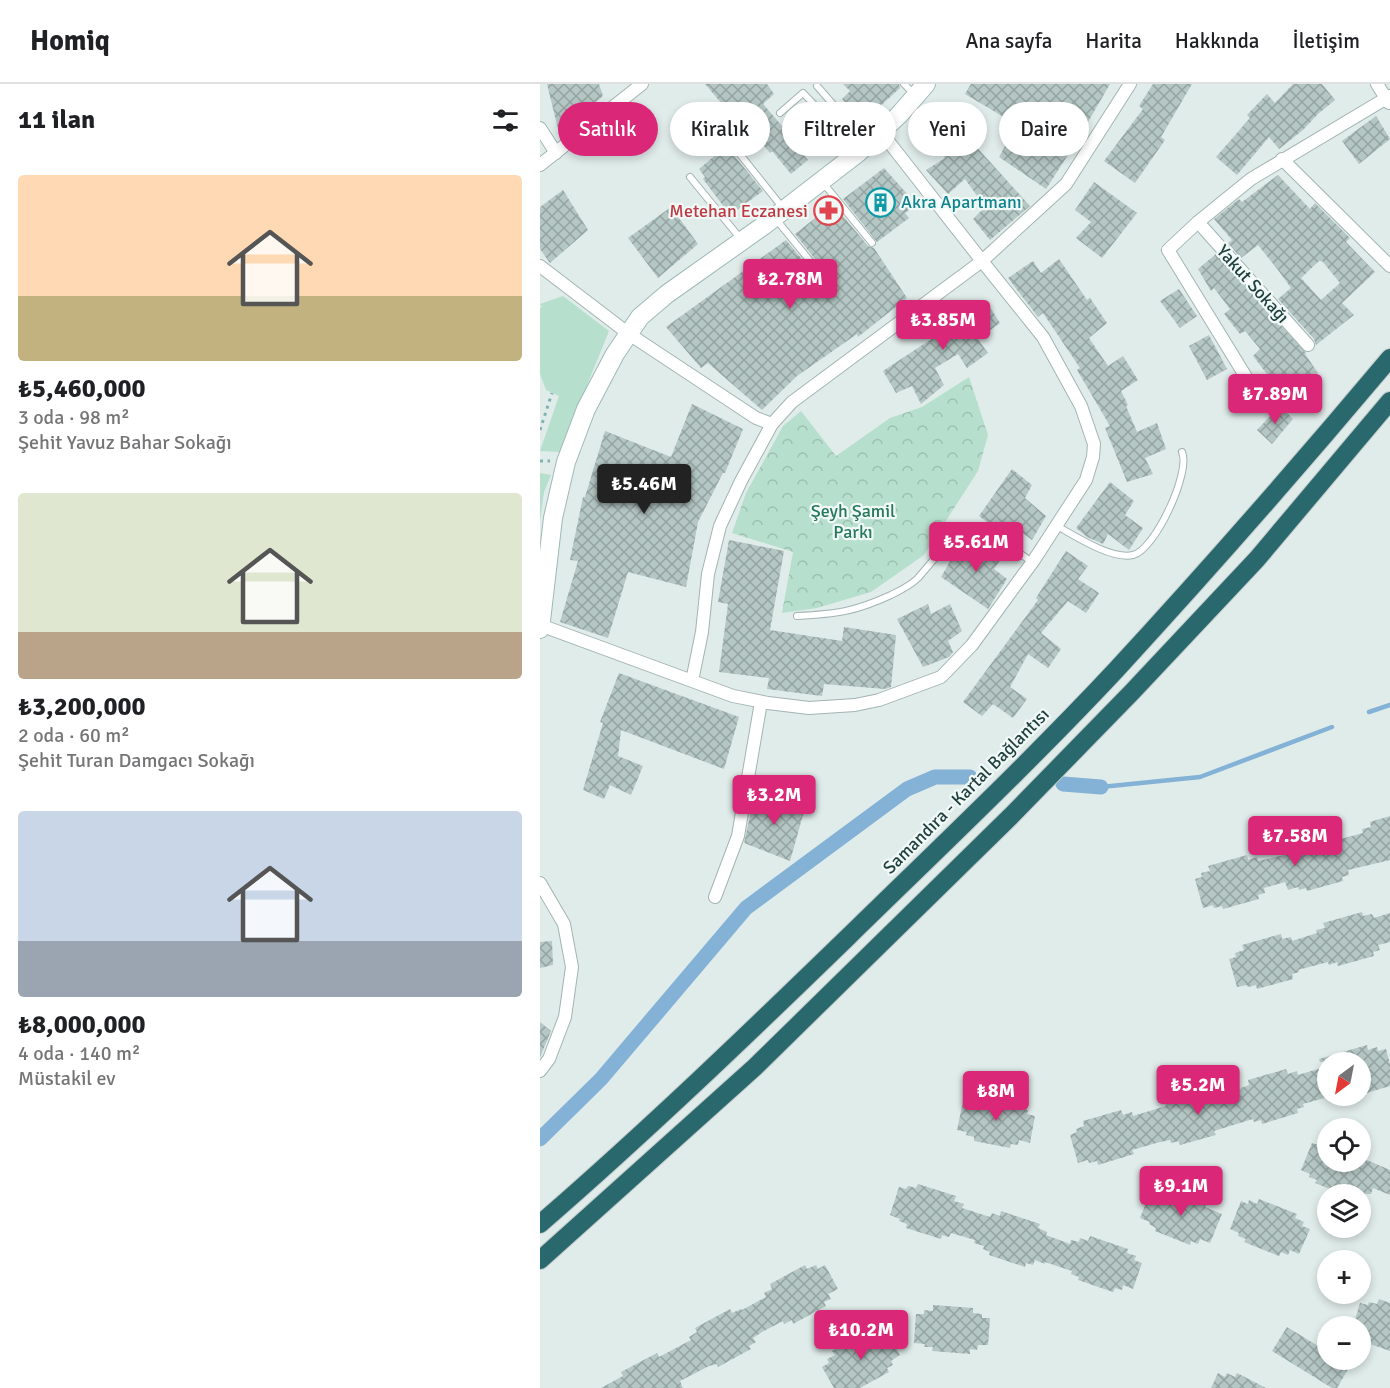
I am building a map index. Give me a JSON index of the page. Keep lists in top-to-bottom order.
{
  "streets": {
    "highway": ["Samandıra - Kartal Bağlantısı"],
    "street": ["Yakut Sokağı"]
  },
  "parks": ["Şeyh Şamil Parkı"],
  "places": {
    "building": ["Akra Apartmanı"],
    "pharmacy": ["Metehan Eczanesi"]
  },
  "north": "bottom left",
  "page": {
    "header": "Homiq",
    "nav": [
      "Ana sayfa",
      "Harita",
      "Hakkında",
      "İletişim"
    ],
    "heading": "11 ilan",
    "chip": [
      "Satılık",
      "Kiralık",
      "Filtreler",
      "Yeni",
      "Daire"
    ],
    "list": [
      {
        "name": "₺5,460,000",
        "note": "3 oda · 98 m² · Şehit Yavuz Bahar Sokağı"
      },
      {
        "name": "₺3,200,000",
        "note": "2 oda · 60 m² · Şehit Turan Damgacı Sokağı"
      },
      {
        "name": "₺8,000,000",
        "note": "4 oda · 140 m² · Müstakil ev"
      }
    ],
    "price": [
      "₺2.78M",
      "₺3.85M",
      "₺7.89M",
      "₺5.46M",
      "₺5.61M",
      "₺3.2M",
      "₺7.58M",
      "₺5.2M",
      "₺8M",
      "₺9.1M",
      "₺10.2M"
    ],
    "map_buttons": ["+", "−"]
  }
}
